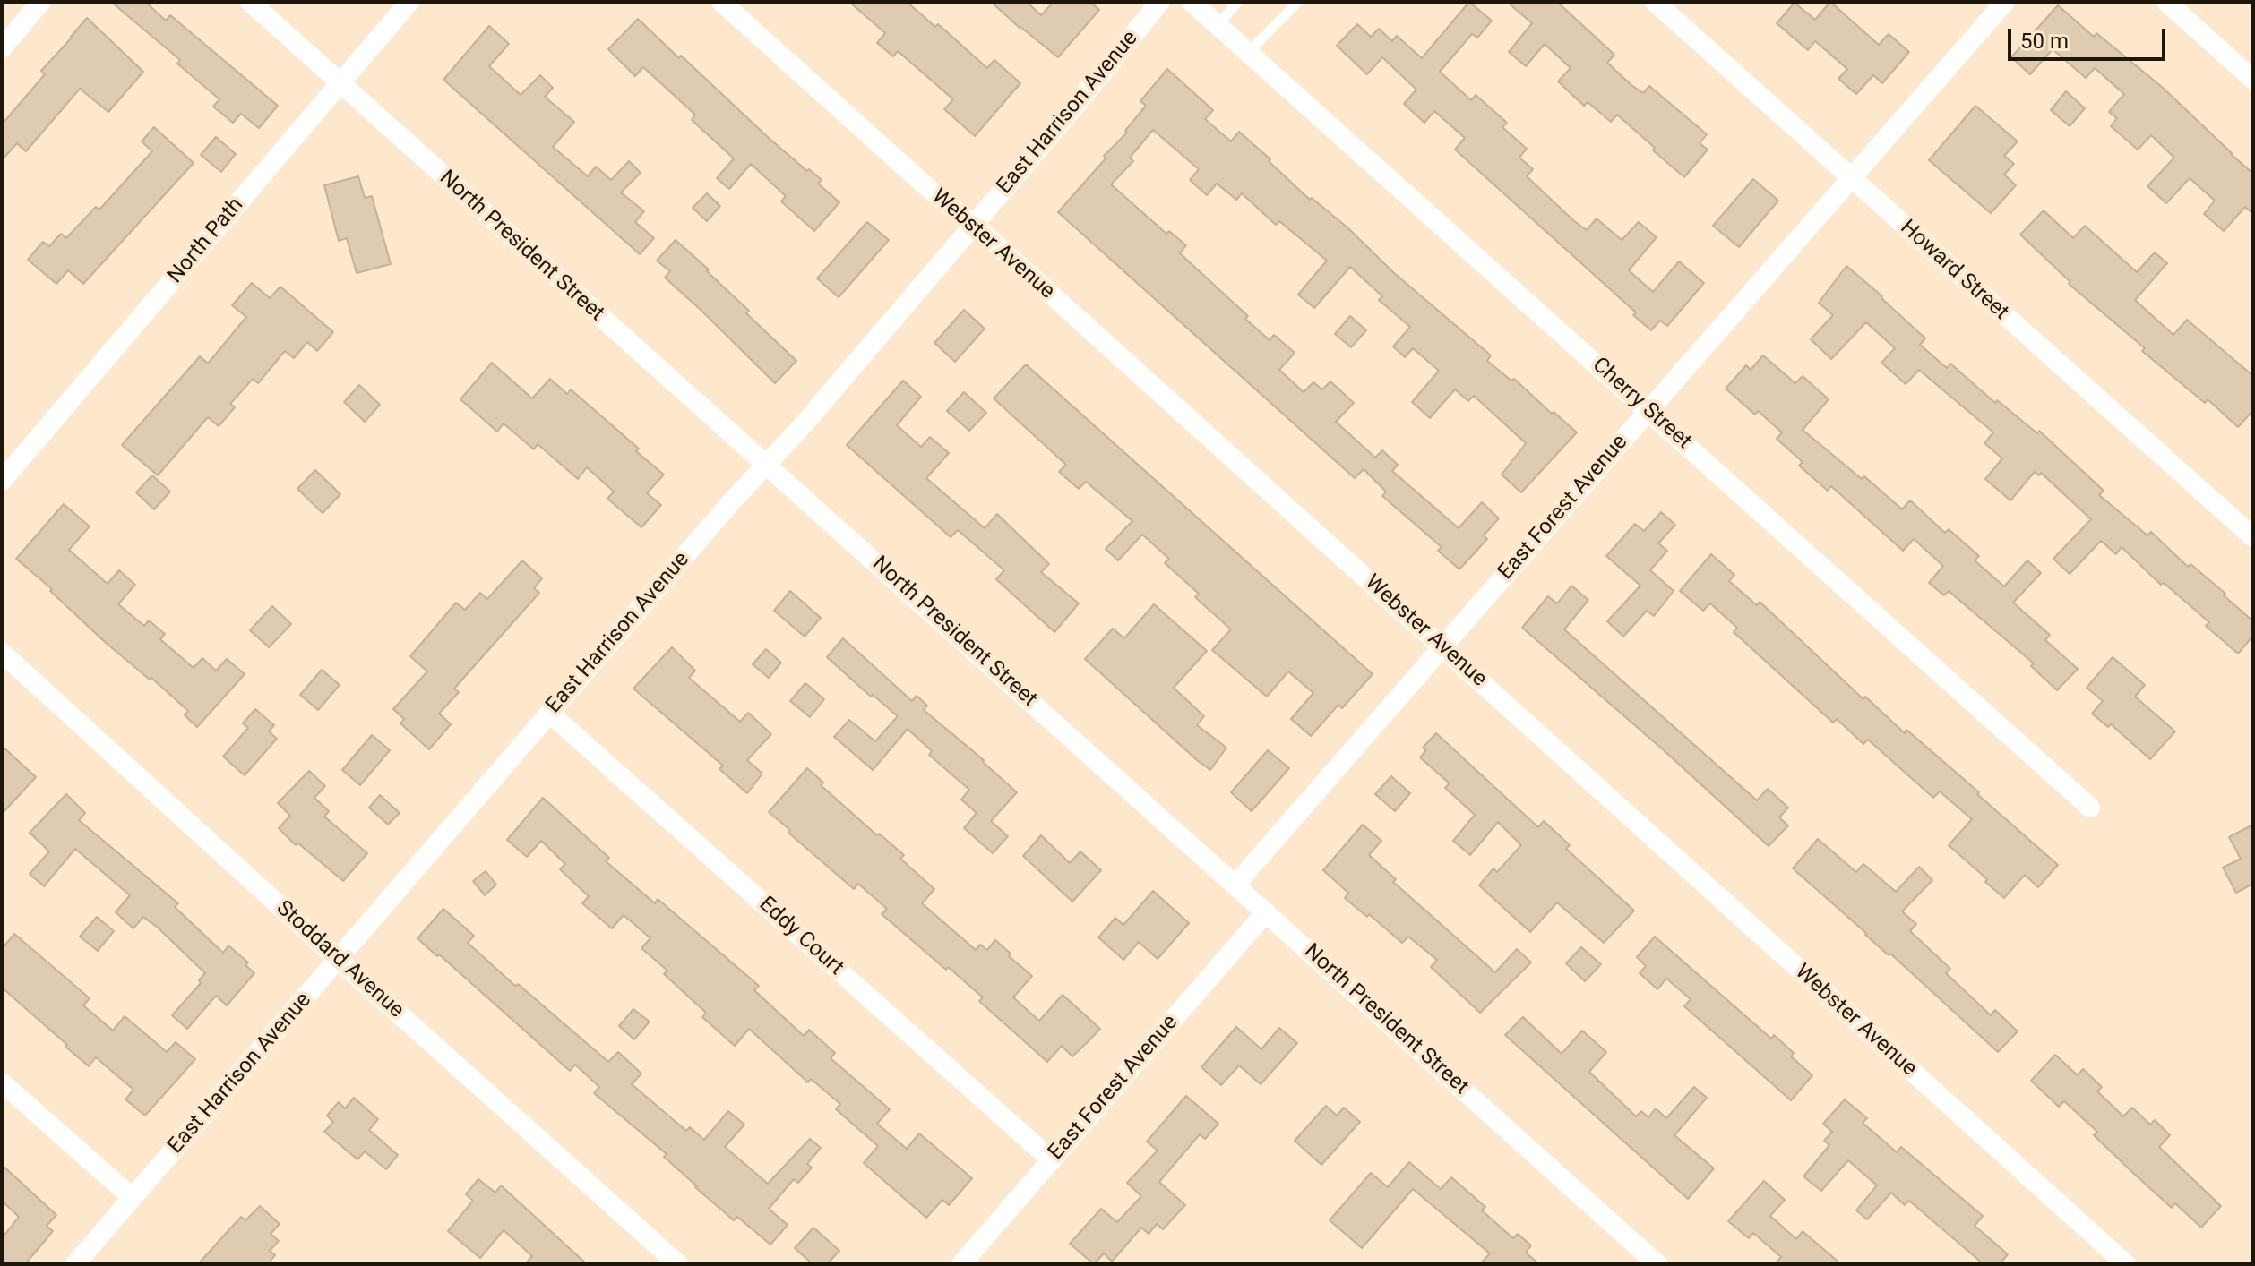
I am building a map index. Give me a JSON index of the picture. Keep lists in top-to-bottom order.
{
  "streets": {
    "street": [
      "East Harrison Avenue",
      "North Path",
      "Webster Avenue",
      "North President Street",
      "Howard Street",
      "Cherry Street",
      "East Forest Avenue",
      "Eddy Court",
      "Stoddard Avenue"
    ]
  },
  "crossings": [
    ["East Harrison Avenue", "Webster Avenue"],
    ["East Harrison Avenue", "North President Street"],
    ["East Harrison Avenue", "Eddy Court"],
    ["East Harrison Avenue", "Stoddard Avenue"],
    ["North Path", "North President Street"],
    ["Webster Avenue", "East Forest Avenue"],
    ["North President Street", "East Forest Avenue"],
    ["Howard Street", "East Forest Avenue"],
    ["Cherry Street", "East Forest Avenue"],
    ["East Forest Avenue", "Eddy Court"]
  ],
  "scale_bar": "50 m"
}
